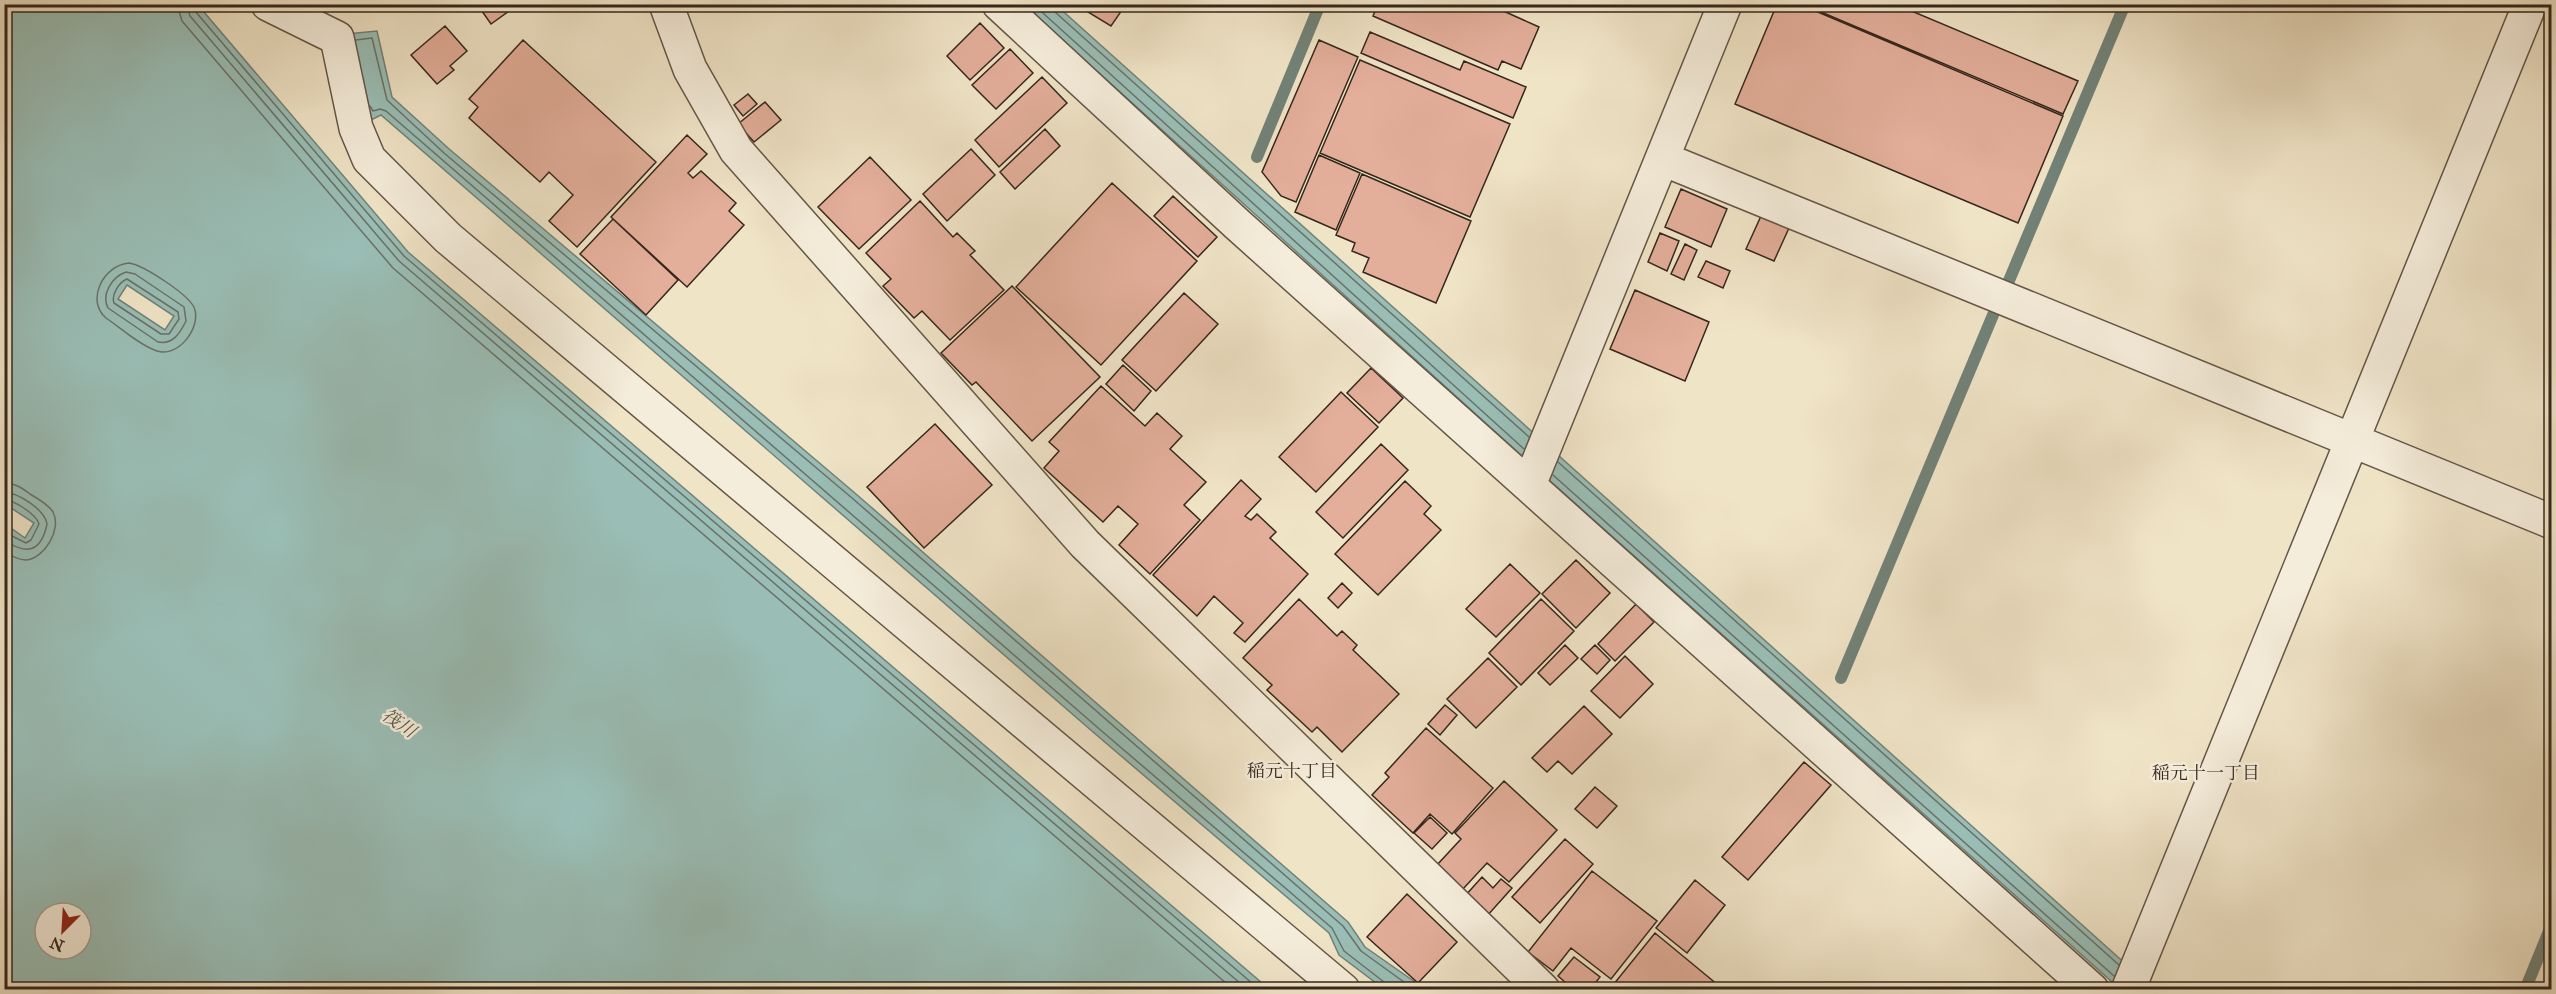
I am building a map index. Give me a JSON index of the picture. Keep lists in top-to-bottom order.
{
  "districts": ["稲元十丁目", "稲元十一丁目"],
  "water": ["筏川"],
  "north": "bottom left"
}
